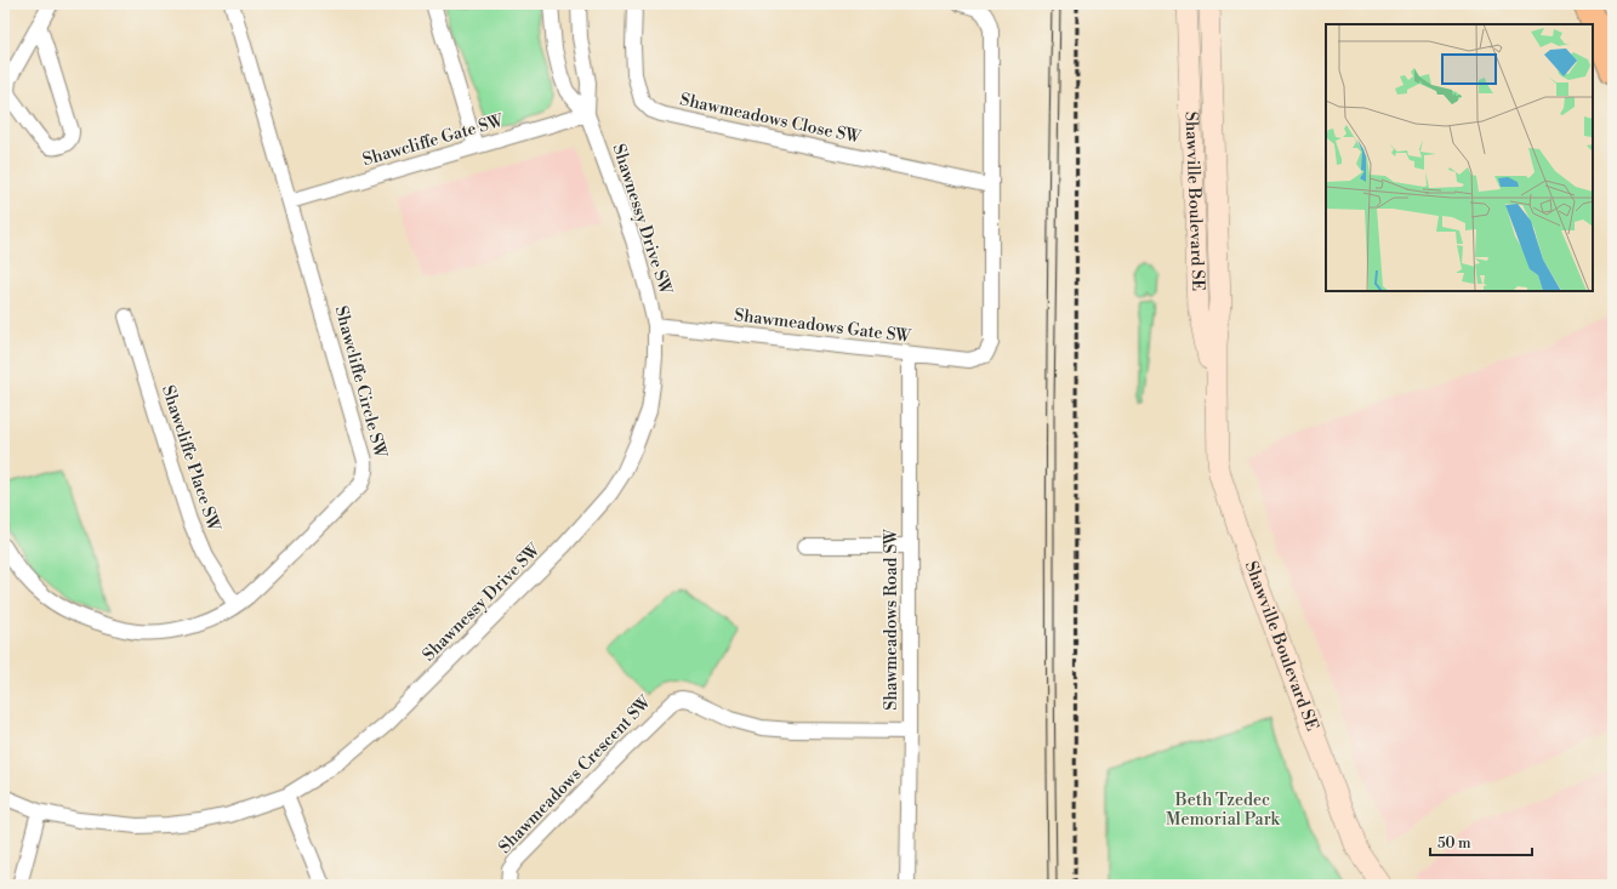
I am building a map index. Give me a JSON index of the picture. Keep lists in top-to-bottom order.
{
  "streets": {
    "street": [
      "Shawmeadows Close SW",
      "Shawcliffe Gate SW",
      "Shawville Boulevard SE",
      "Shawnessy Drive SW",
      "Shawmeadows Gate SW",
      "Shawcliffe Circle SW",
      "Shawcliffe Place SW",
      "Shawmeadows Road SW",
      "Shawmeadows Crescent SW"
    ]
  },
  "crossings": [
    ["Shawmeadows Close SW", "Shawmeadows Gate SW"],
    ["Shawcliffe Gate SW", "Shawnessy Drive SW"],
    ["Shawcliffe Gate SW", "Shawcliffe Circle SW"],
    ["Shawnessy Drive SW", "Shawmeadows Gate SW"],
    ["Shawmeadows Gate SW", "Shawmeadows Road SW"],
    ["Shawcliffe Circle SW", "Shawcliffe Place SW"],
    ["Shawmeadows Road SW", "Shawmeadows Crescent SW"]
  ],
  "parks": ["Beth Tzedec Memorial Park"],
  "scale_bar": "50 m"
}
